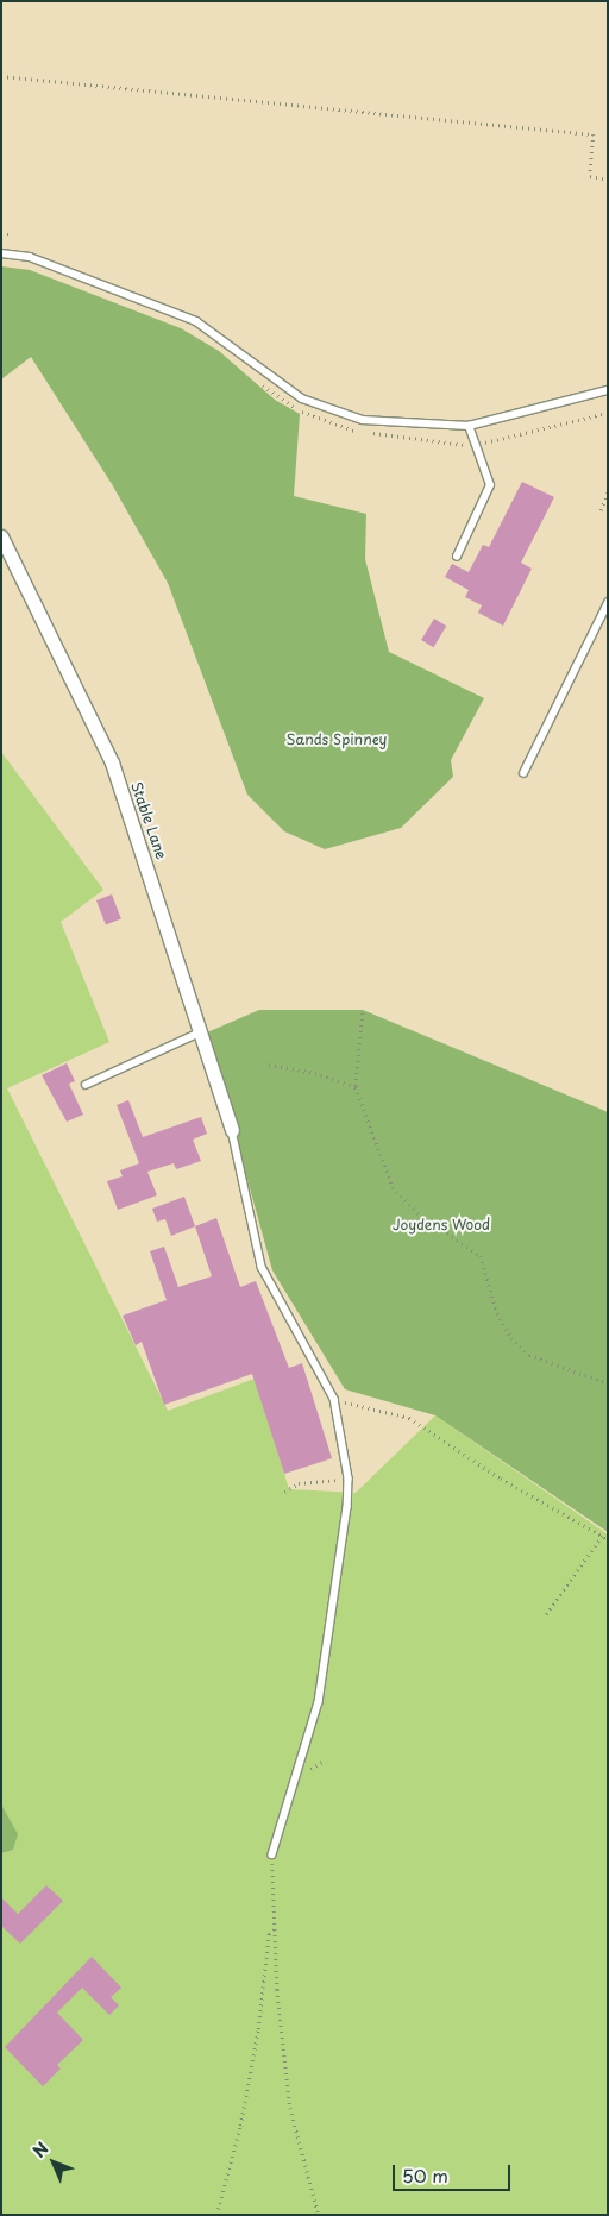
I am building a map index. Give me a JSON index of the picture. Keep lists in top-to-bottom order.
{
  "streets": {
    "street": ["Stable Lane"]
  },
  "parks": ["Sands Spinney", "Joydens Wood"],
  "scale_bar": "50 m",
  "north": "top left"
}
